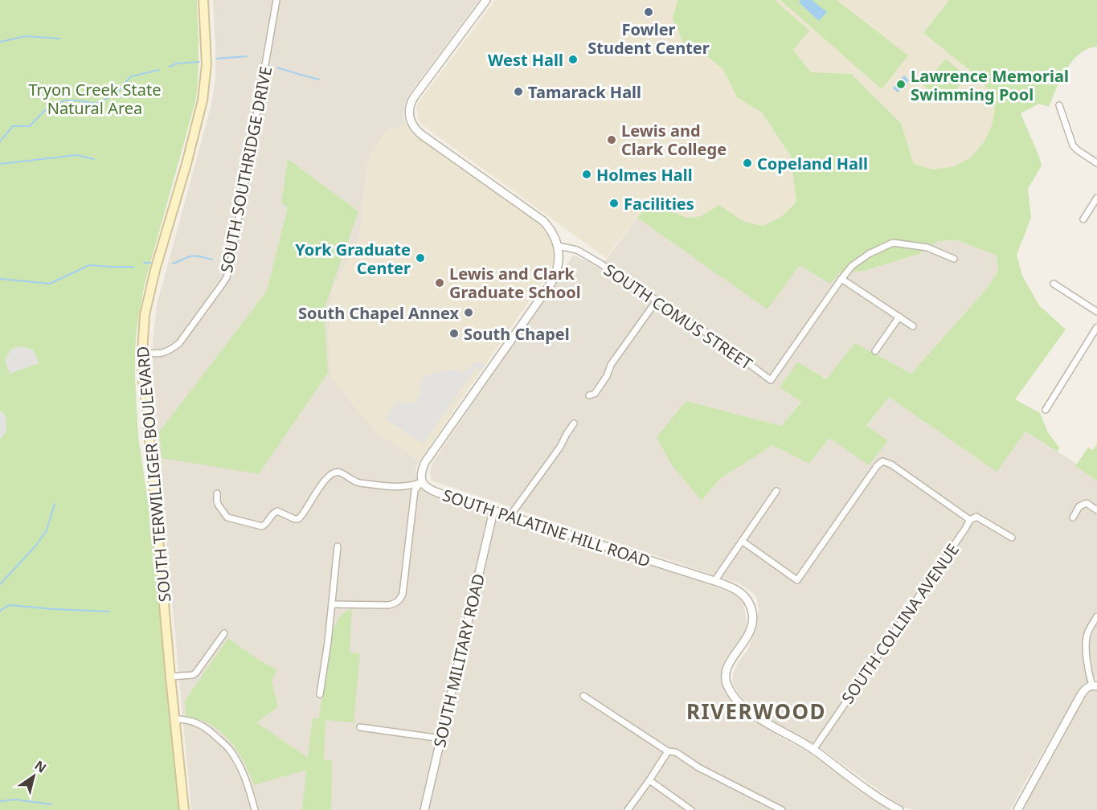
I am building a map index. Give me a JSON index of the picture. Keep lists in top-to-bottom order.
{
  "streets": {
    "main road": ["SOUTH TERWILLIGER BOULEVARD"],
    "street": [
      "SOUTH SOUTHRIDGE DRIVE",
      "SOUTH COMUS STREET",
      "SOUTH PALATINE HILL ROAD",
      "SOUTH COLLINA AVENUE",
      "SOUTH MILITARY ROAD"
    ]
  },
  "crossings": [
    ["SOUTH SOUTHRIDGE DRIVE", "SOUTH TERWILLIGER BOULEVARD"],
    ["SOUTH PALATINE HILL ROAD", "SOUTH COLLINA AVENUE"],
    ["SOUTH PALATINE HILL ROAD", "SOUTH MILITARY ROAD"]
  ],
  "districts": ["RIVERWOOD"],
  "parks": ["Tryon Creek State Natural Area"],
  "places": [
    "Fowler Student Center",
    "West Hall",
    "Lawrence Memorial Swimming Pool",
    "Tamarack Hall",
    "Lewis and Clark College",
    "Copeland Hall",
    "Holmes Hall",
    "Facilities",
    "York Graduate Center",
    "Lewis and Clark Graduate School",
    "South Chapel Annex",
    "South Chapel"
  ],
  "north": "top right"
}
